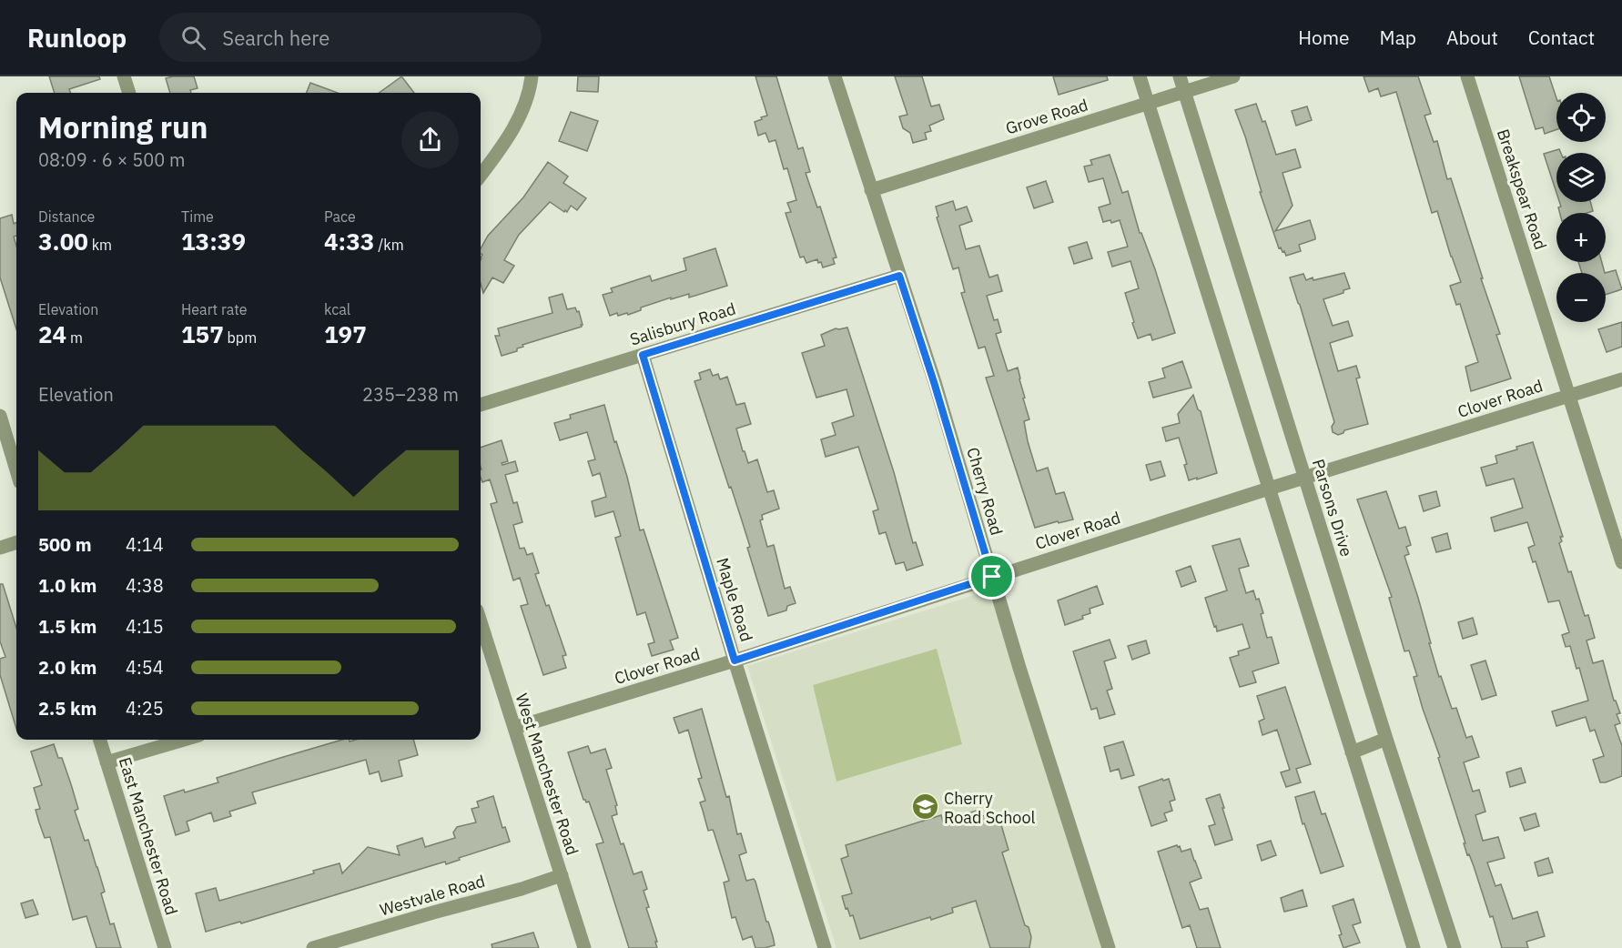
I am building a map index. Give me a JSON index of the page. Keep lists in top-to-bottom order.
{
  "streets": {
    "street": [
      "Grove Road",
      "Breakspear Road",
      "Salisbury Road",
      "Clover Road",
      "Cherry Road",
      "Parsons Drive",
      "Maple Road",
      "West Manchester Road",
      "East Manchester Road",
      "Westvale Road"
    ]
  },
  "crossings": [
    ["Grove Road", "Cherry Road"],
    ["Grove Road", "Parsons Drive"],
    ["Breakspear Road", "Clover Road"],
    ["Salisbury Road", "Cherry Road"],
    ["Salisbury Road", "Maple Road"],
    ["Clover Road", "Cherry Road"],
    ["Clover Road", "Parsons Drive"],
    ["Clover Road", "Maple Road"],
    ["Clover Road", "West Manchester Road"],
    ["West Manchester Road", "Westvale Road"]
  ],
  "places": {
    "school or university": ["Cherry Road School"]
  },
  "page": {
    "header": "Runloop",
    "search": "Search here",
    "nav": [
      "Home",
      "Map",
      "About",
      "Contact"
    ],
    "map_buttons": ["+", "−"],
    "heading": ["Morning run", "08:09 · 6 × 500 m"],
    "stats": [
      ["Distance", "3.00 km"],
      ["Time", "13:39"],
      ["Pace", "4:33 /km"],
      ["Elevation", "24 m"],
      ["Heart rate", "157 bpm"],
      ["kcal", "197"]
    ],
    "chart": ["Elevation", "235–238 m"],
    "list": [
      {
        "name": "500 m",
        "note": "4:14"
      },
      {
        "name": "1.0 km",
        "note": "4:38"
      },
      {
        "name": "1.5 km",
        "note": "4:15"
      },
      {
        "name": "2.0 km",
        "note": "4:54"
      },
      {
        "name": "2.5 km",
        "note": "4:25"
      }
    ]
  }
}
